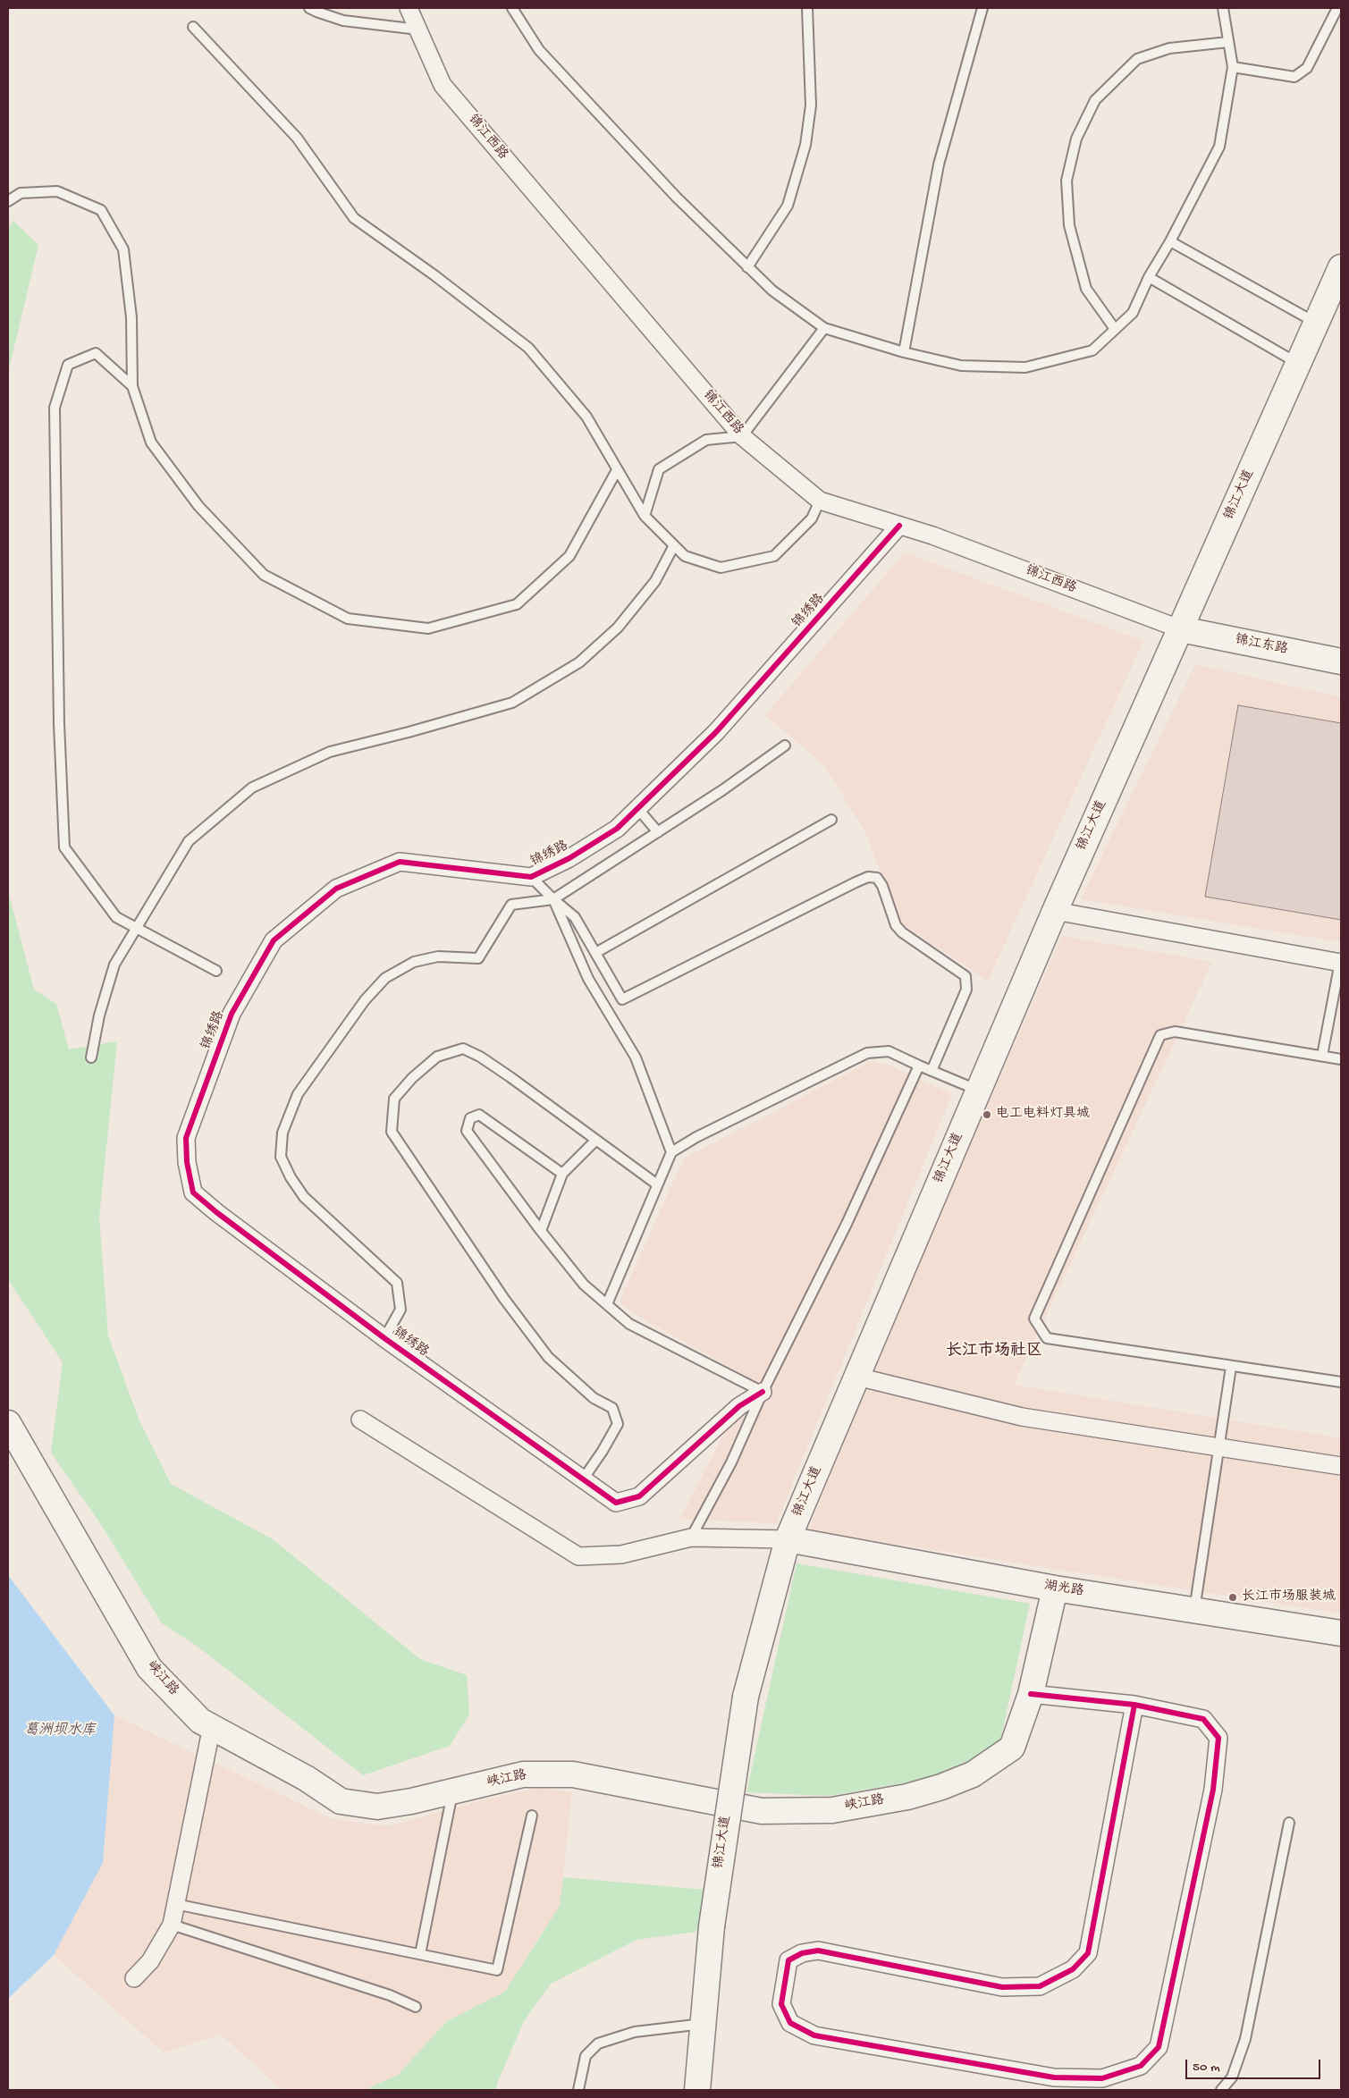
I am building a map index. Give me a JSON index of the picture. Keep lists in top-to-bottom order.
{
  "streets": {
    "main road": [
      "锦江大道",
      "锦江东路",
      "湖光路",
      "峡江路"
    ],
    "street": ["锦江西路", "锦绣路"]
  },
  "crossings": [
    ["锦江西路", "锦江大道"],
    ["锦江西路", "锦绣路"],
    ["锦江西路", "锦江东路"],
    ["锦江大道", "锦江东路"],
    ["锦江大道", "湖光路"],
    ["湖光路", "峡江路"]
  ],
  "districts": ["长江市场社区"],
  "water": ["葛洲坝水库"],
  "places": ["电工电料灯具城", "长江市场服装城"],
  "scale_bar": "50 m"
}
